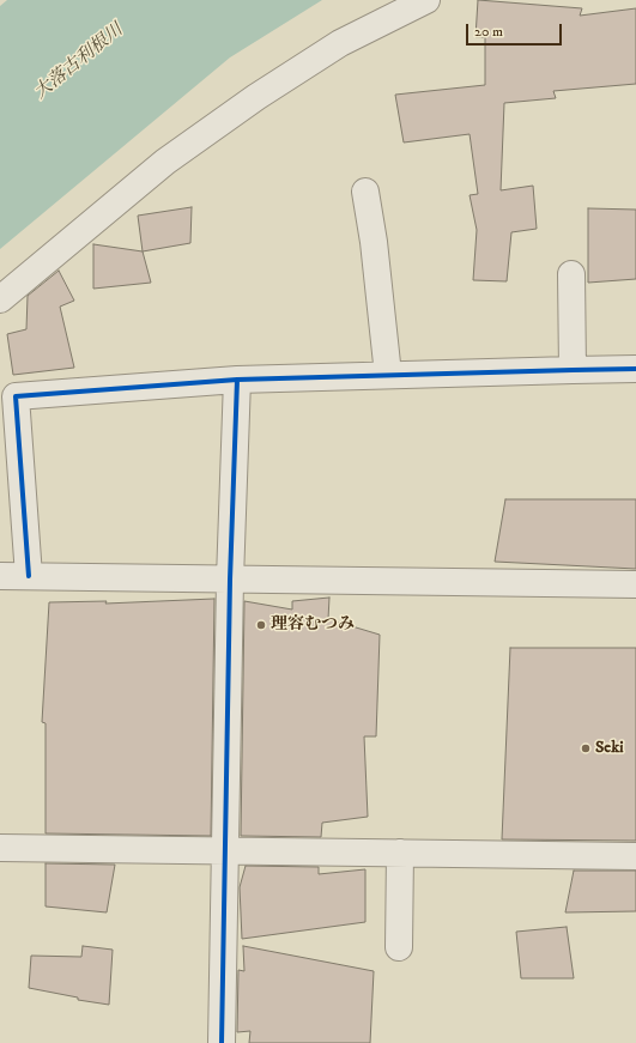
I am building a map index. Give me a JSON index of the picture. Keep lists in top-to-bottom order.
{
  "water": ["大落古利根川"],
  "places": ["理容むつみ", "Seki"],
  "scale_bar": "20 m"
}
